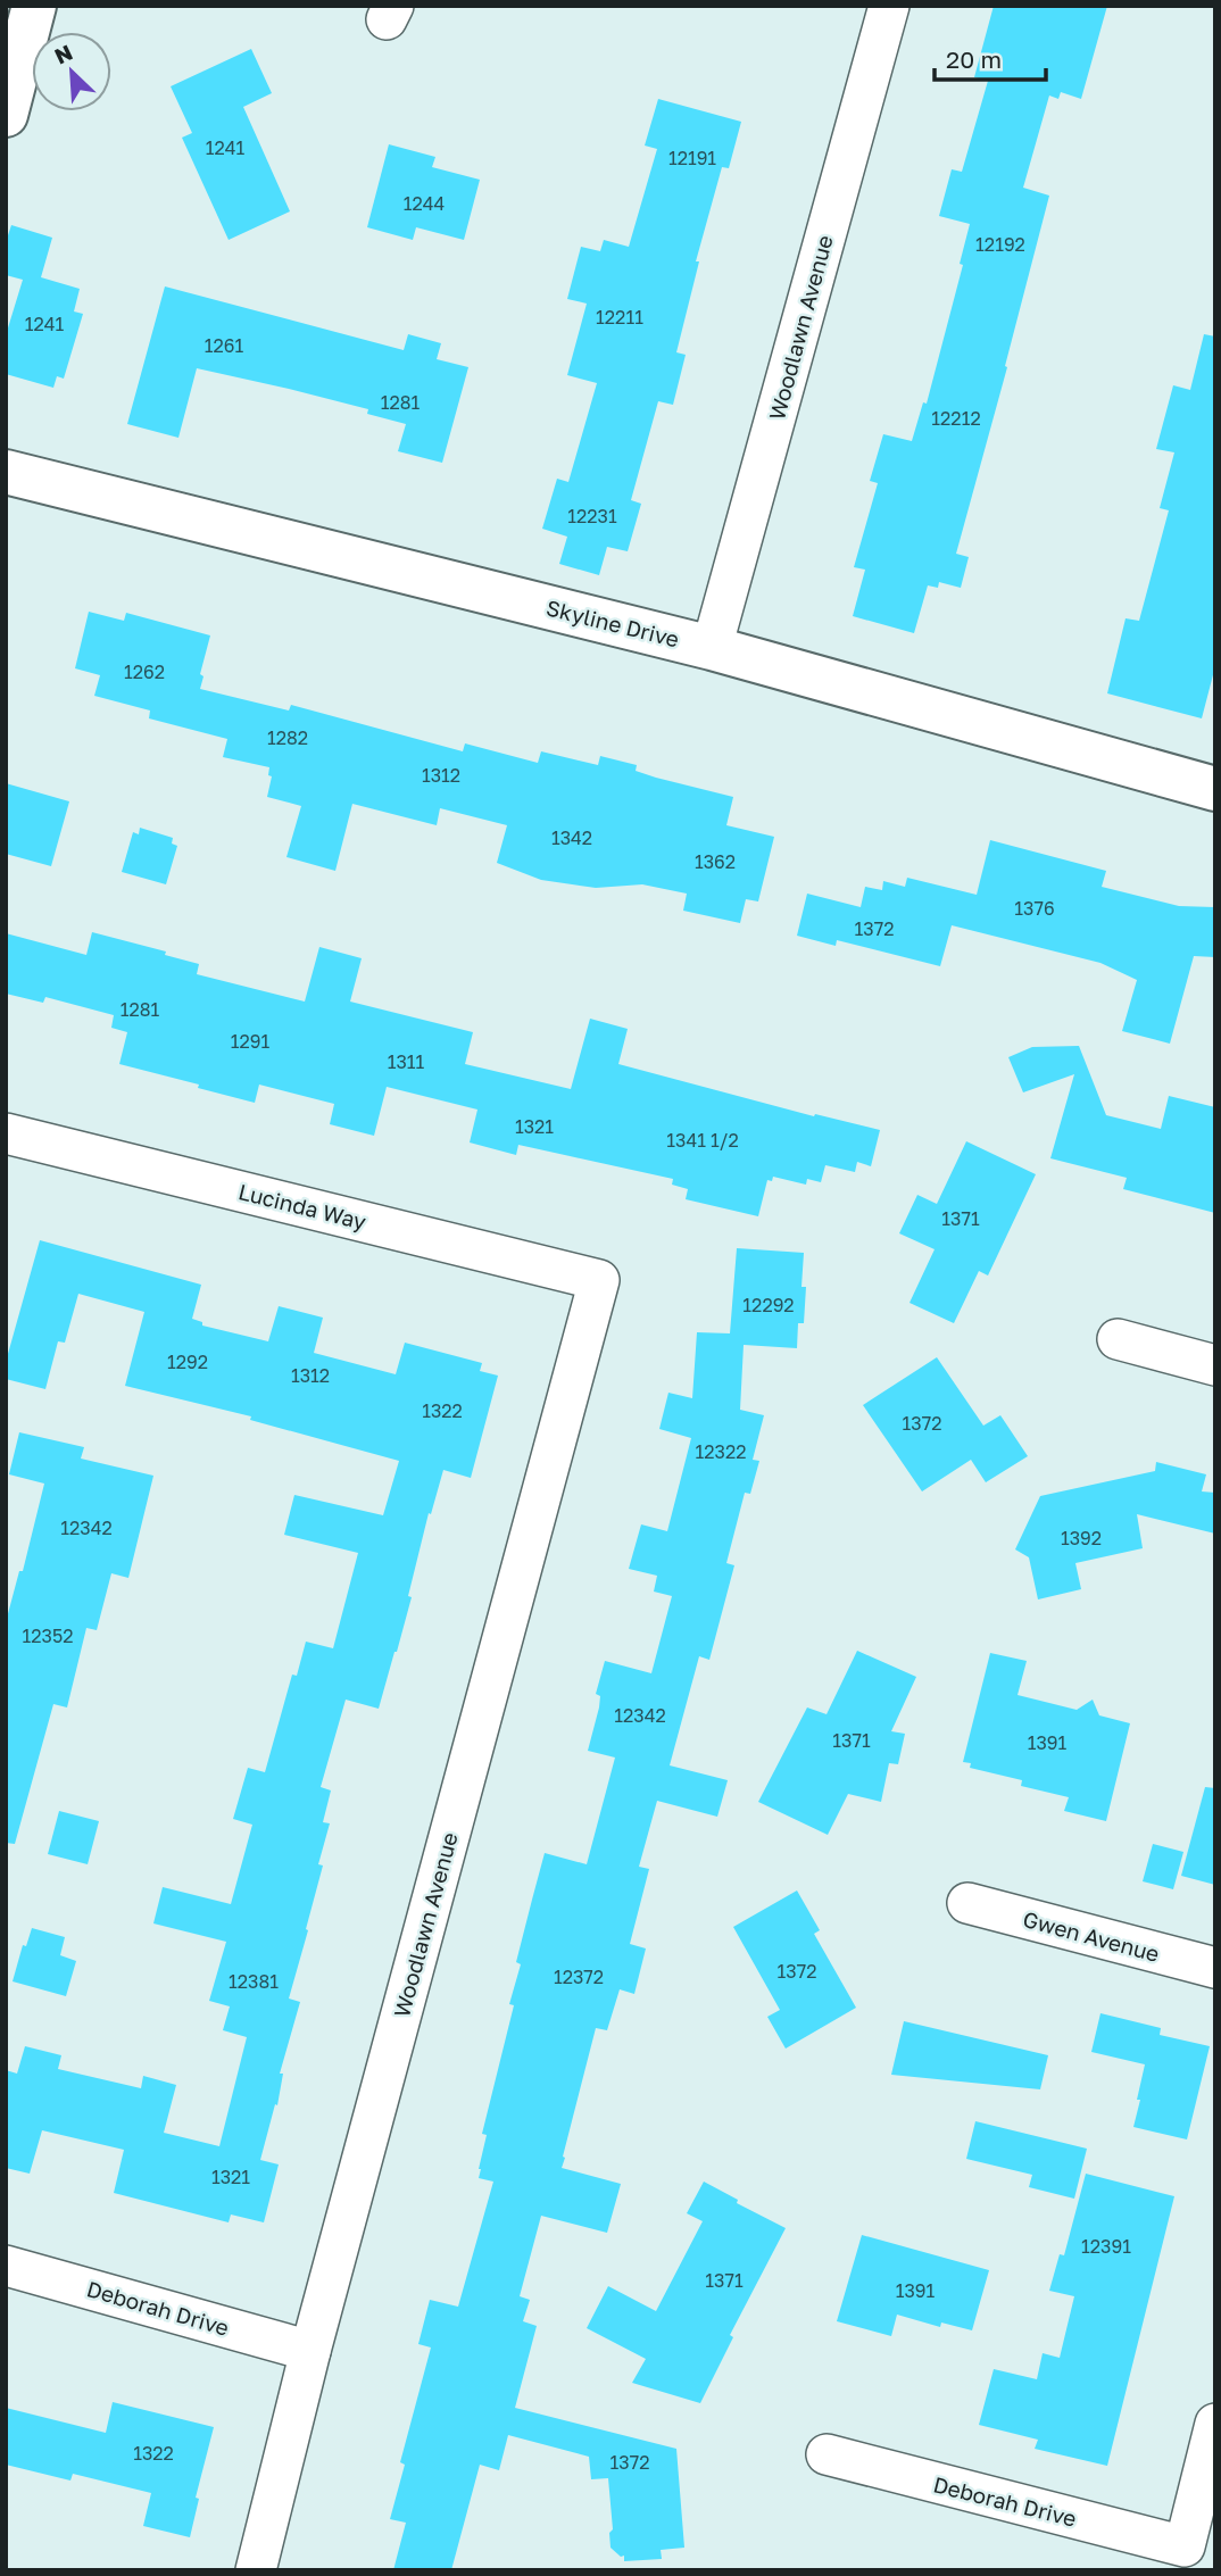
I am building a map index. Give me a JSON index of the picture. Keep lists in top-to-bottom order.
{
  "streets": {
    "street": [
      "Woodlawn Avenue",
      "Skyline Drive",
      "Lucinda Way",
      "Gwen Avenue",
      "Deborah Drive"
    ]
  },
  "crossings": [
    ["Woodlawn Avenue", "Skyline Drive"],
    ["Woodlawn Avenue", "Lucinda Way"],
    ["Woodlawn Avenue", "Deborah Drive"]
  ],
  "house_numbers": [
    "1241",
    "12191",
    "1244",
    "12192",
    "12211",
    "1241",
    "1261",
    "1281",
    "12212",
    "12231",
    "1262",
    "1282",
    "1312",
    "1342",
    "1362",
    "1376",
    "1372",
    "1281",
    "1291",
    "1311",
    "1321",
    "1341 1/2",
    "1371",
    "12292",
    "1292",
    "1312",
    "1322",
    "1372",
    "12322",
    "12342",
    "1392",
    "12352",
    "12342",
    "1371",
    "1391",
    "1372",
    "12372",
    "12381",
    "1321",
    "12391",
    "1371",
    "1391",
    "1322",
    "1372"
  ],
  "scale_bar": "20 m",
  "north": "top left"
}
